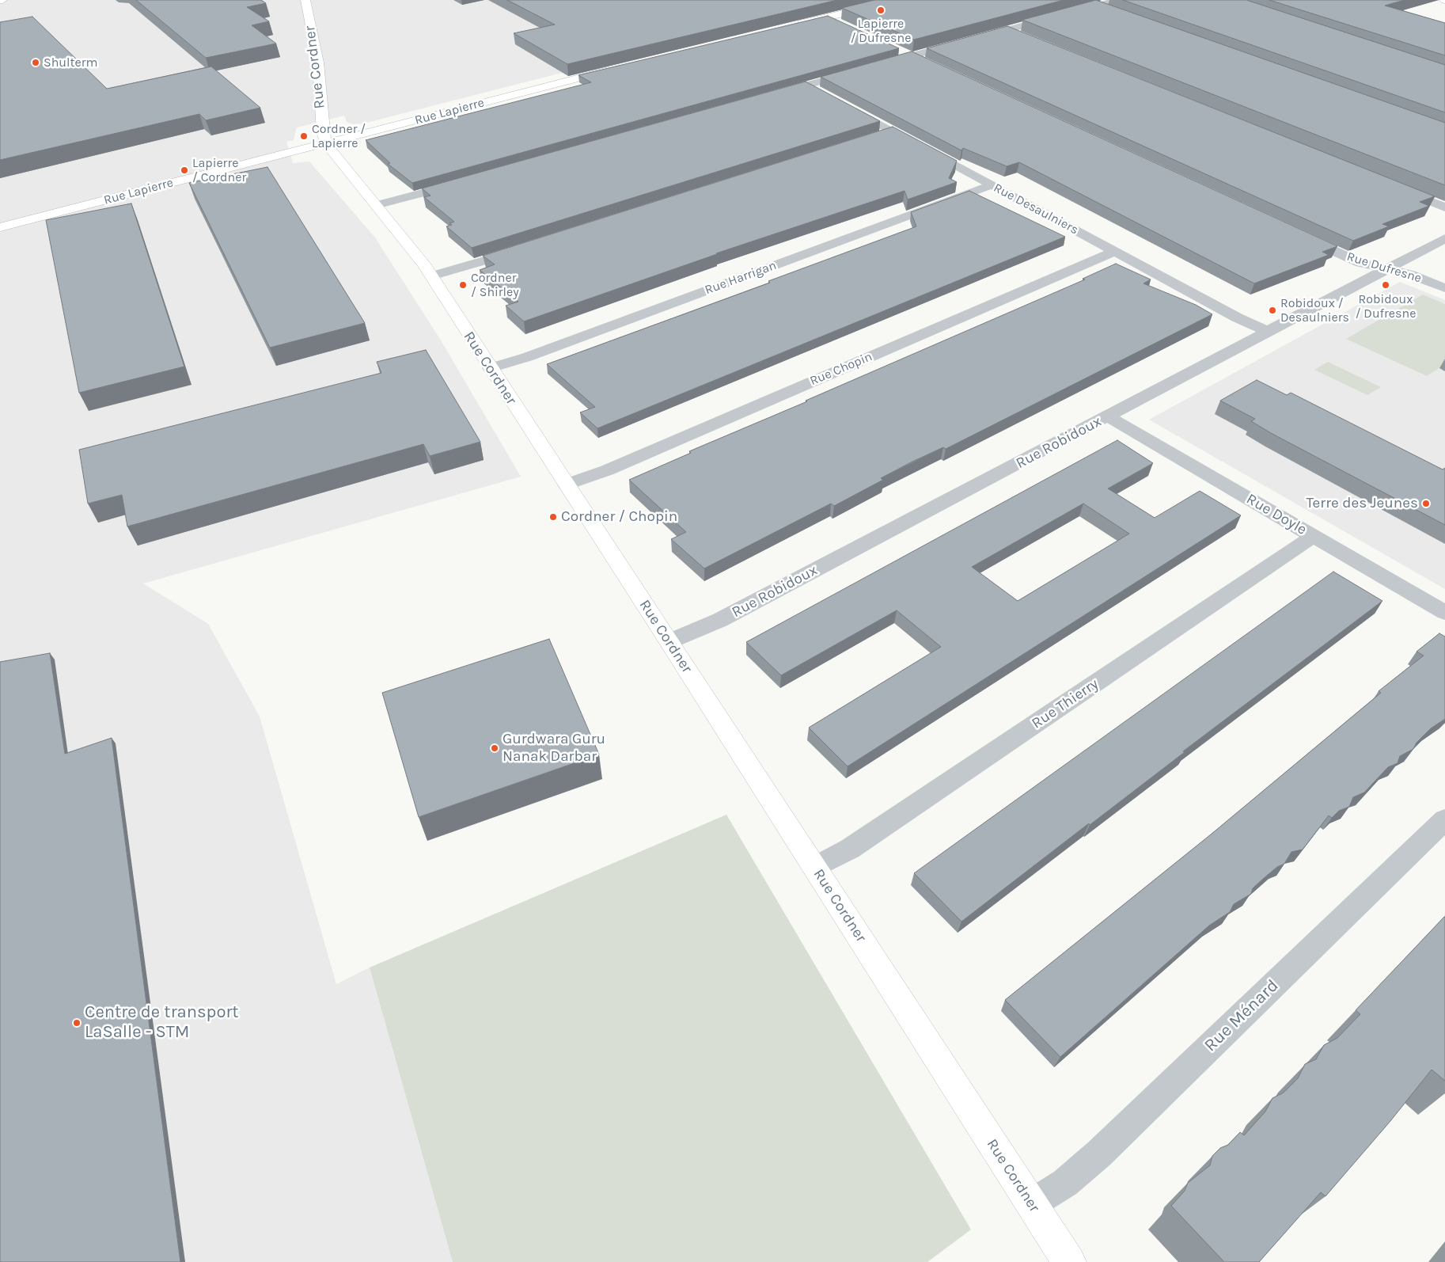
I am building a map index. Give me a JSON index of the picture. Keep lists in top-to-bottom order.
{
  "streets": {
    "street": [
      "Rue Cordner",
      "Rue Lapierre",
      "Rue Desaulniers",
      "Rue Dufresne",
      "Rue Harrigan",
      "Rue Chopin",
      "Rue Robidoux",
      "Rue Doyle",
      "Rue Thierry",
      "Rue Ménard"
    ]
  },
  "crossings": [
    ["Rue Cordner", "Rue Lapierre"],
    ["Rue Cordner", "Rue Harrigan"],
    ["Rue Cordner", "Rue Chopin"],
    ["Rue Cordner", "Rue Robidoux"],
    ["Rue Cordner", "Rue Thierry"],
    ["Rue Cordner", "Rue Ménard"],
    ["Rue Desaulniers", "Rue Harrigan"],
    ["Rue Desaulniers", "Rue Chopin"],
    ["Rue Desaulniers", "Rue Robidoux"],
    ["Rue Dufresne", "Rue Robidoux"],
    ["Rue Robidoux", "Rue Doyle"],
    ["Rue Doyle", "Rue Thierry"]
  ],
  "places": [
    "Lapierre / Dufresne",
    "Shulterm",
    "Cordner / Lapierre",
    "Lapierre / Cordner",
    "Cordner / Shirley",
    "Robidoux / Dufresne",
    "Robidoux / Desaulniers",
    "Terre des Jeunes",
    "Cordner / Chopin",
    "Gurdwara Guru Nanak Darbar",
    "Centre de transport LaSalle - STM"
  ]
}
